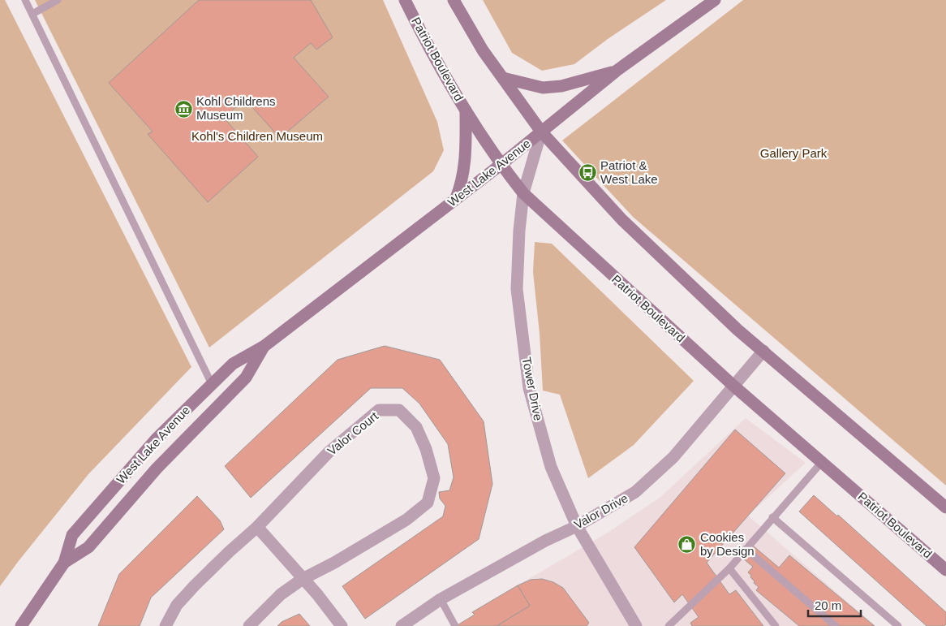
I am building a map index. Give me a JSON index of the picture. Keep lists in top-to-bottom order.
{
  "streets": {
    "main road": ["Patriot Boulevard", "West Lake Avenue"],
    "street": ["Tower Drive", "Valor Court", "Valor Drive"]
  },
  "crossings": [
    ["Patriot Boulevard", "West Lake Avenue"],
    ["Patriot Boulevard", "Tower Drive"],
    ["Patriot Boulevard", "Valor Drive"],
    ["West Lake Avenue", "Tower Drive"],
    ["Tower Drive", "Valor Drive"]
  ],
  "parks": ["Kohl's Children Museum", "Gallery Park"],
  "places": {
    "museum": ["Kohl Childrens Museum"],
    "bus stop": ["Patriot & West Lake"],
    "shop": ["Cookies by Design"]
  },
  "scale_bar": "20 m"
}
